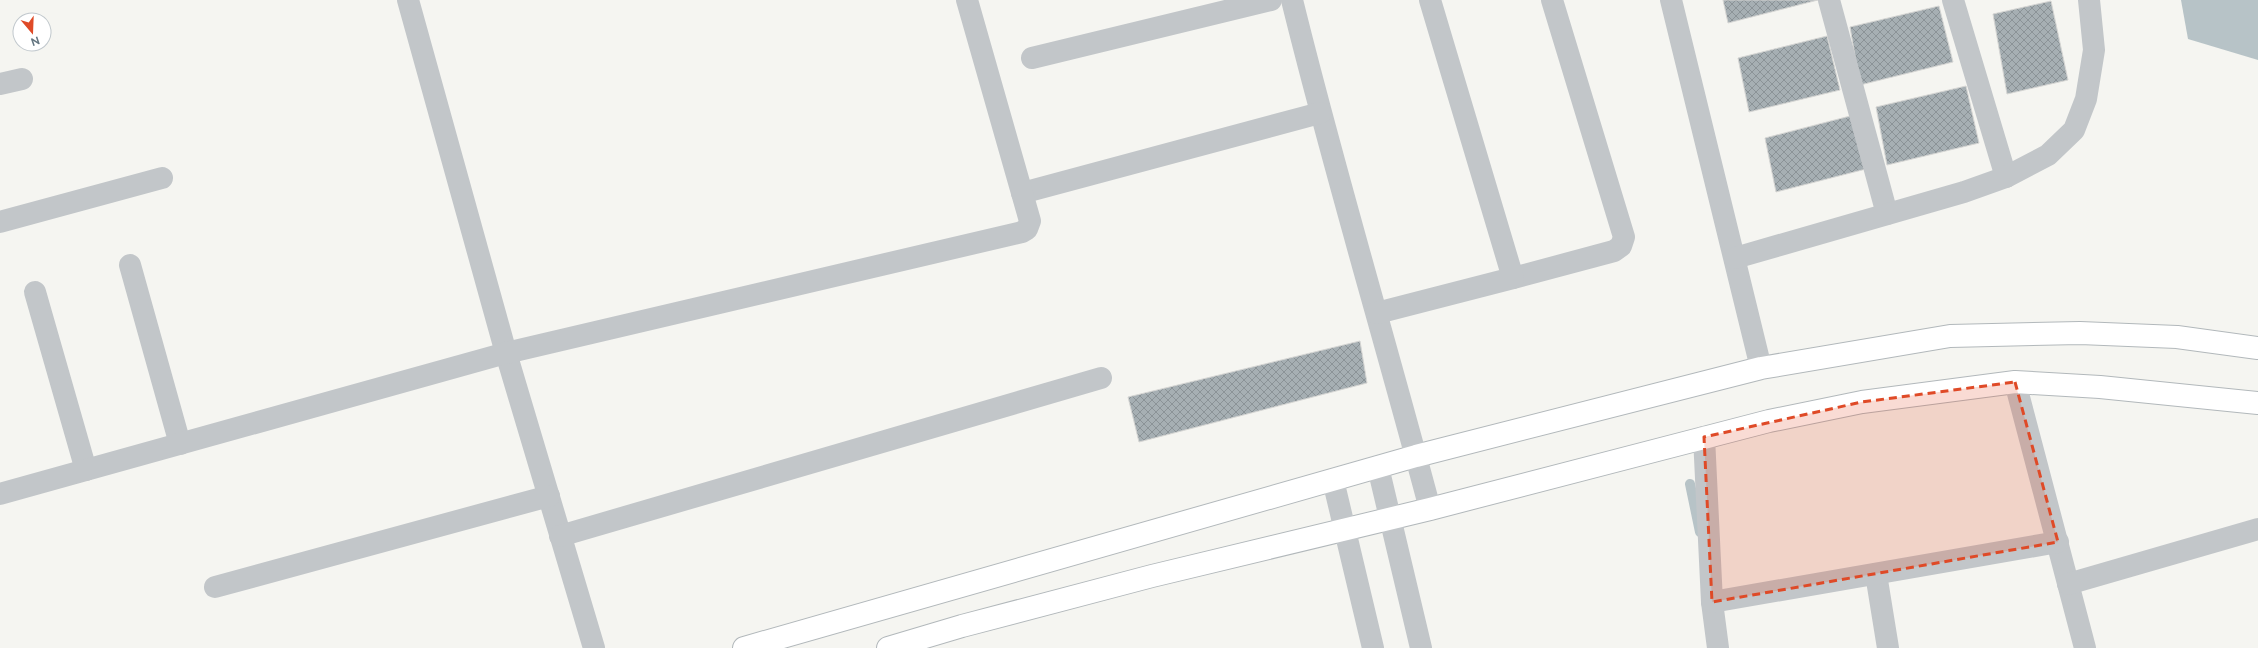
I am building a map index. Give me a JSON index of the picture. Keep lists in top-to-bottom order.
{
  "north": "bottom"
}
